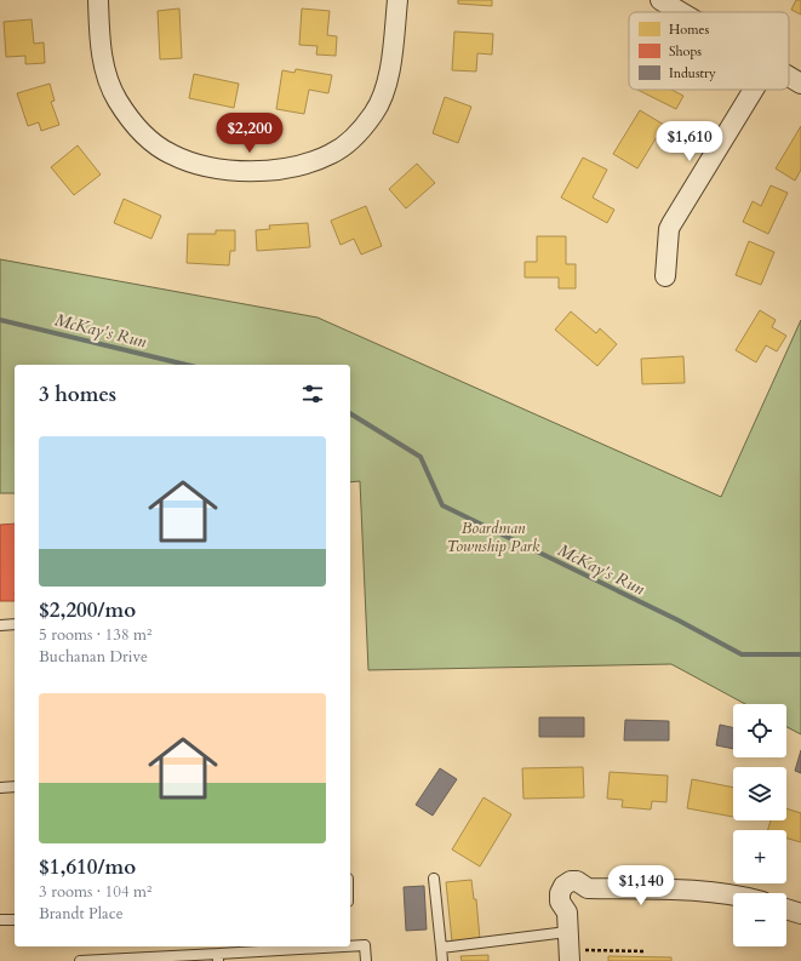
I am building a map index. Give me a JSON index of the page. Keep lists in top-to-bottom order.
{
  "water": ["McKay's Run"],
  "parks": ["Boardman Township Park"],
  "legend": ["Homes", "Shops", "Industry"],
  "page": {
    "price": ["$2,200", "$1,610", "$1,140"],
    "heading": "3 homes",
    "list": [
      {
        "name": "$2,200/mo",
        "note": "5 rooms · 138 m² · Buchanan Drive"
      },
      {
        "name": "$1,610/mo",
        "note": "3 rooms · 104 m² · Brandt Place"
      }
    ],
    "map_buttons": ["+", "−"]
  }
}
